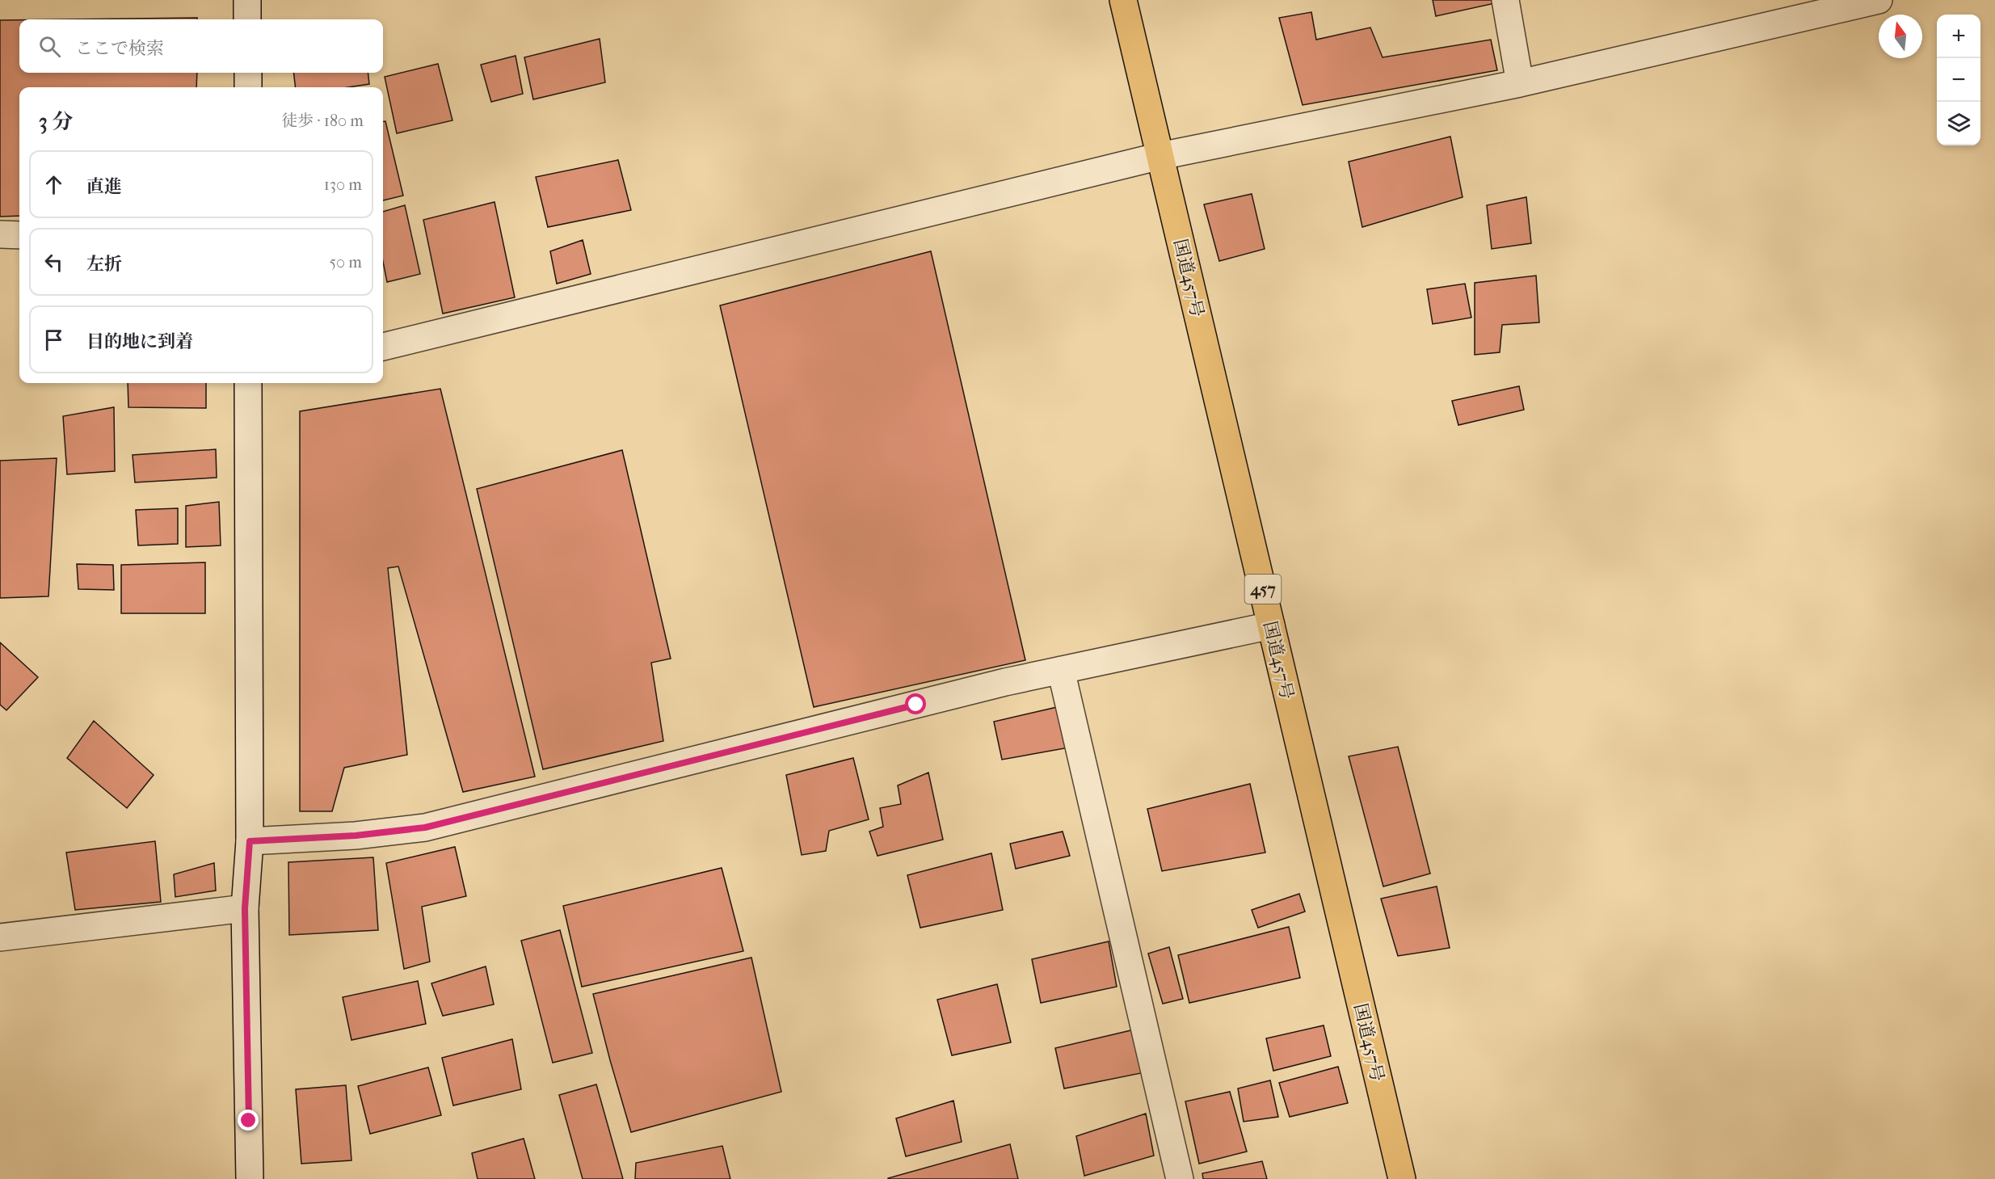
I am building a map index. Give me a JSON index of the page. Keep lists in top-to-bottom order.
{
  "streets": {
    "highway": ["国道457号", "457"]
  },
  "north": "top",
  "page": {
    "map_buttons": ["+", "−"],
    "search": "ここで検索",
    "heading": ["3 分", "徒歩 · 180 m"],
    "list": [
      ["直進", "130 m"],
      ["左折", "50 m"],
      "目的地に到着"
    ]
  }
}
